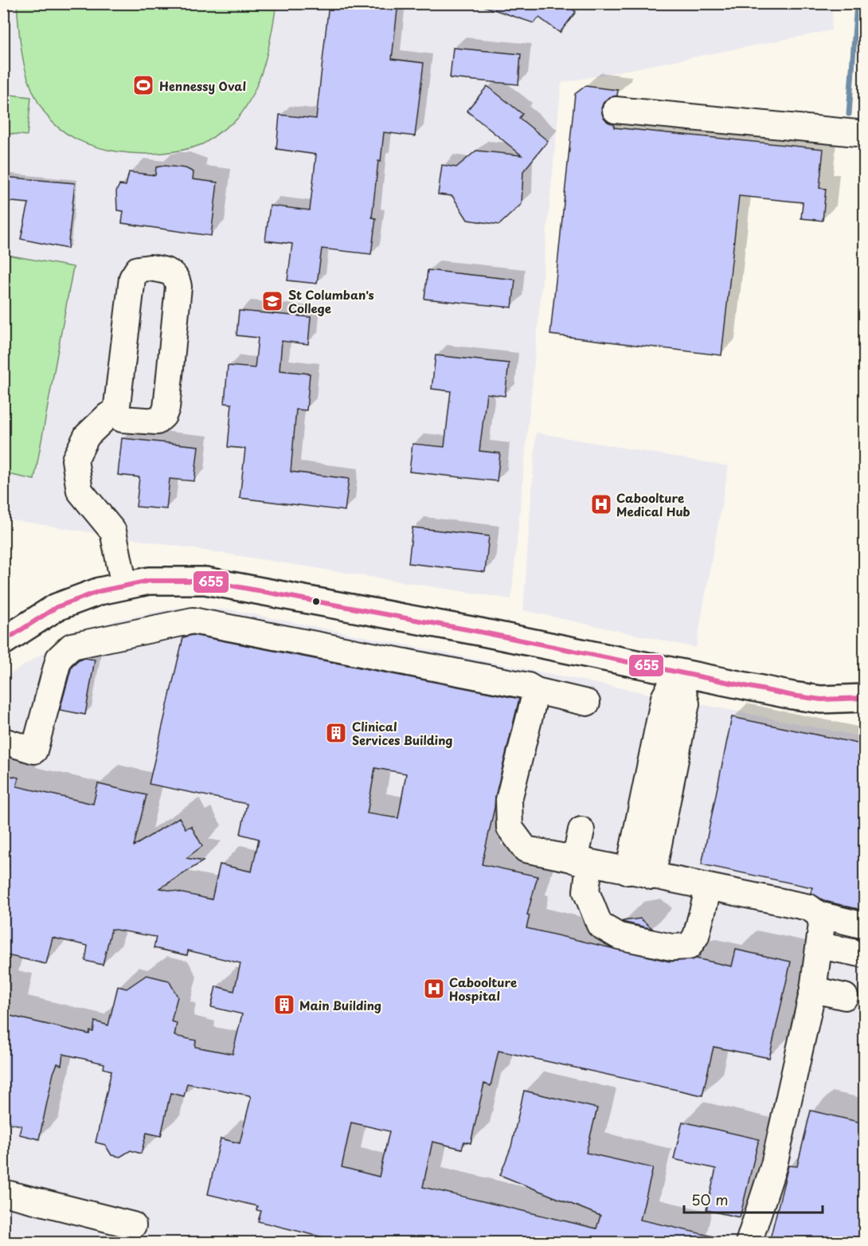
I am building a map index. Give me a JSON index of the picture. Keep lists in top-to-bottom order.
{
  "places": {
    "sports": ["Hennessy Oval"],
    "school or university": ["St Columban's College"],
    "hospital": ["Caboolture Medical Hub", "Caboolture Hospital"],
    "building": ["Clinical Services Building", "Main Building"]
  },
  "lines": ["transit line 655"],
  "scale_bar": "50 m"
}
